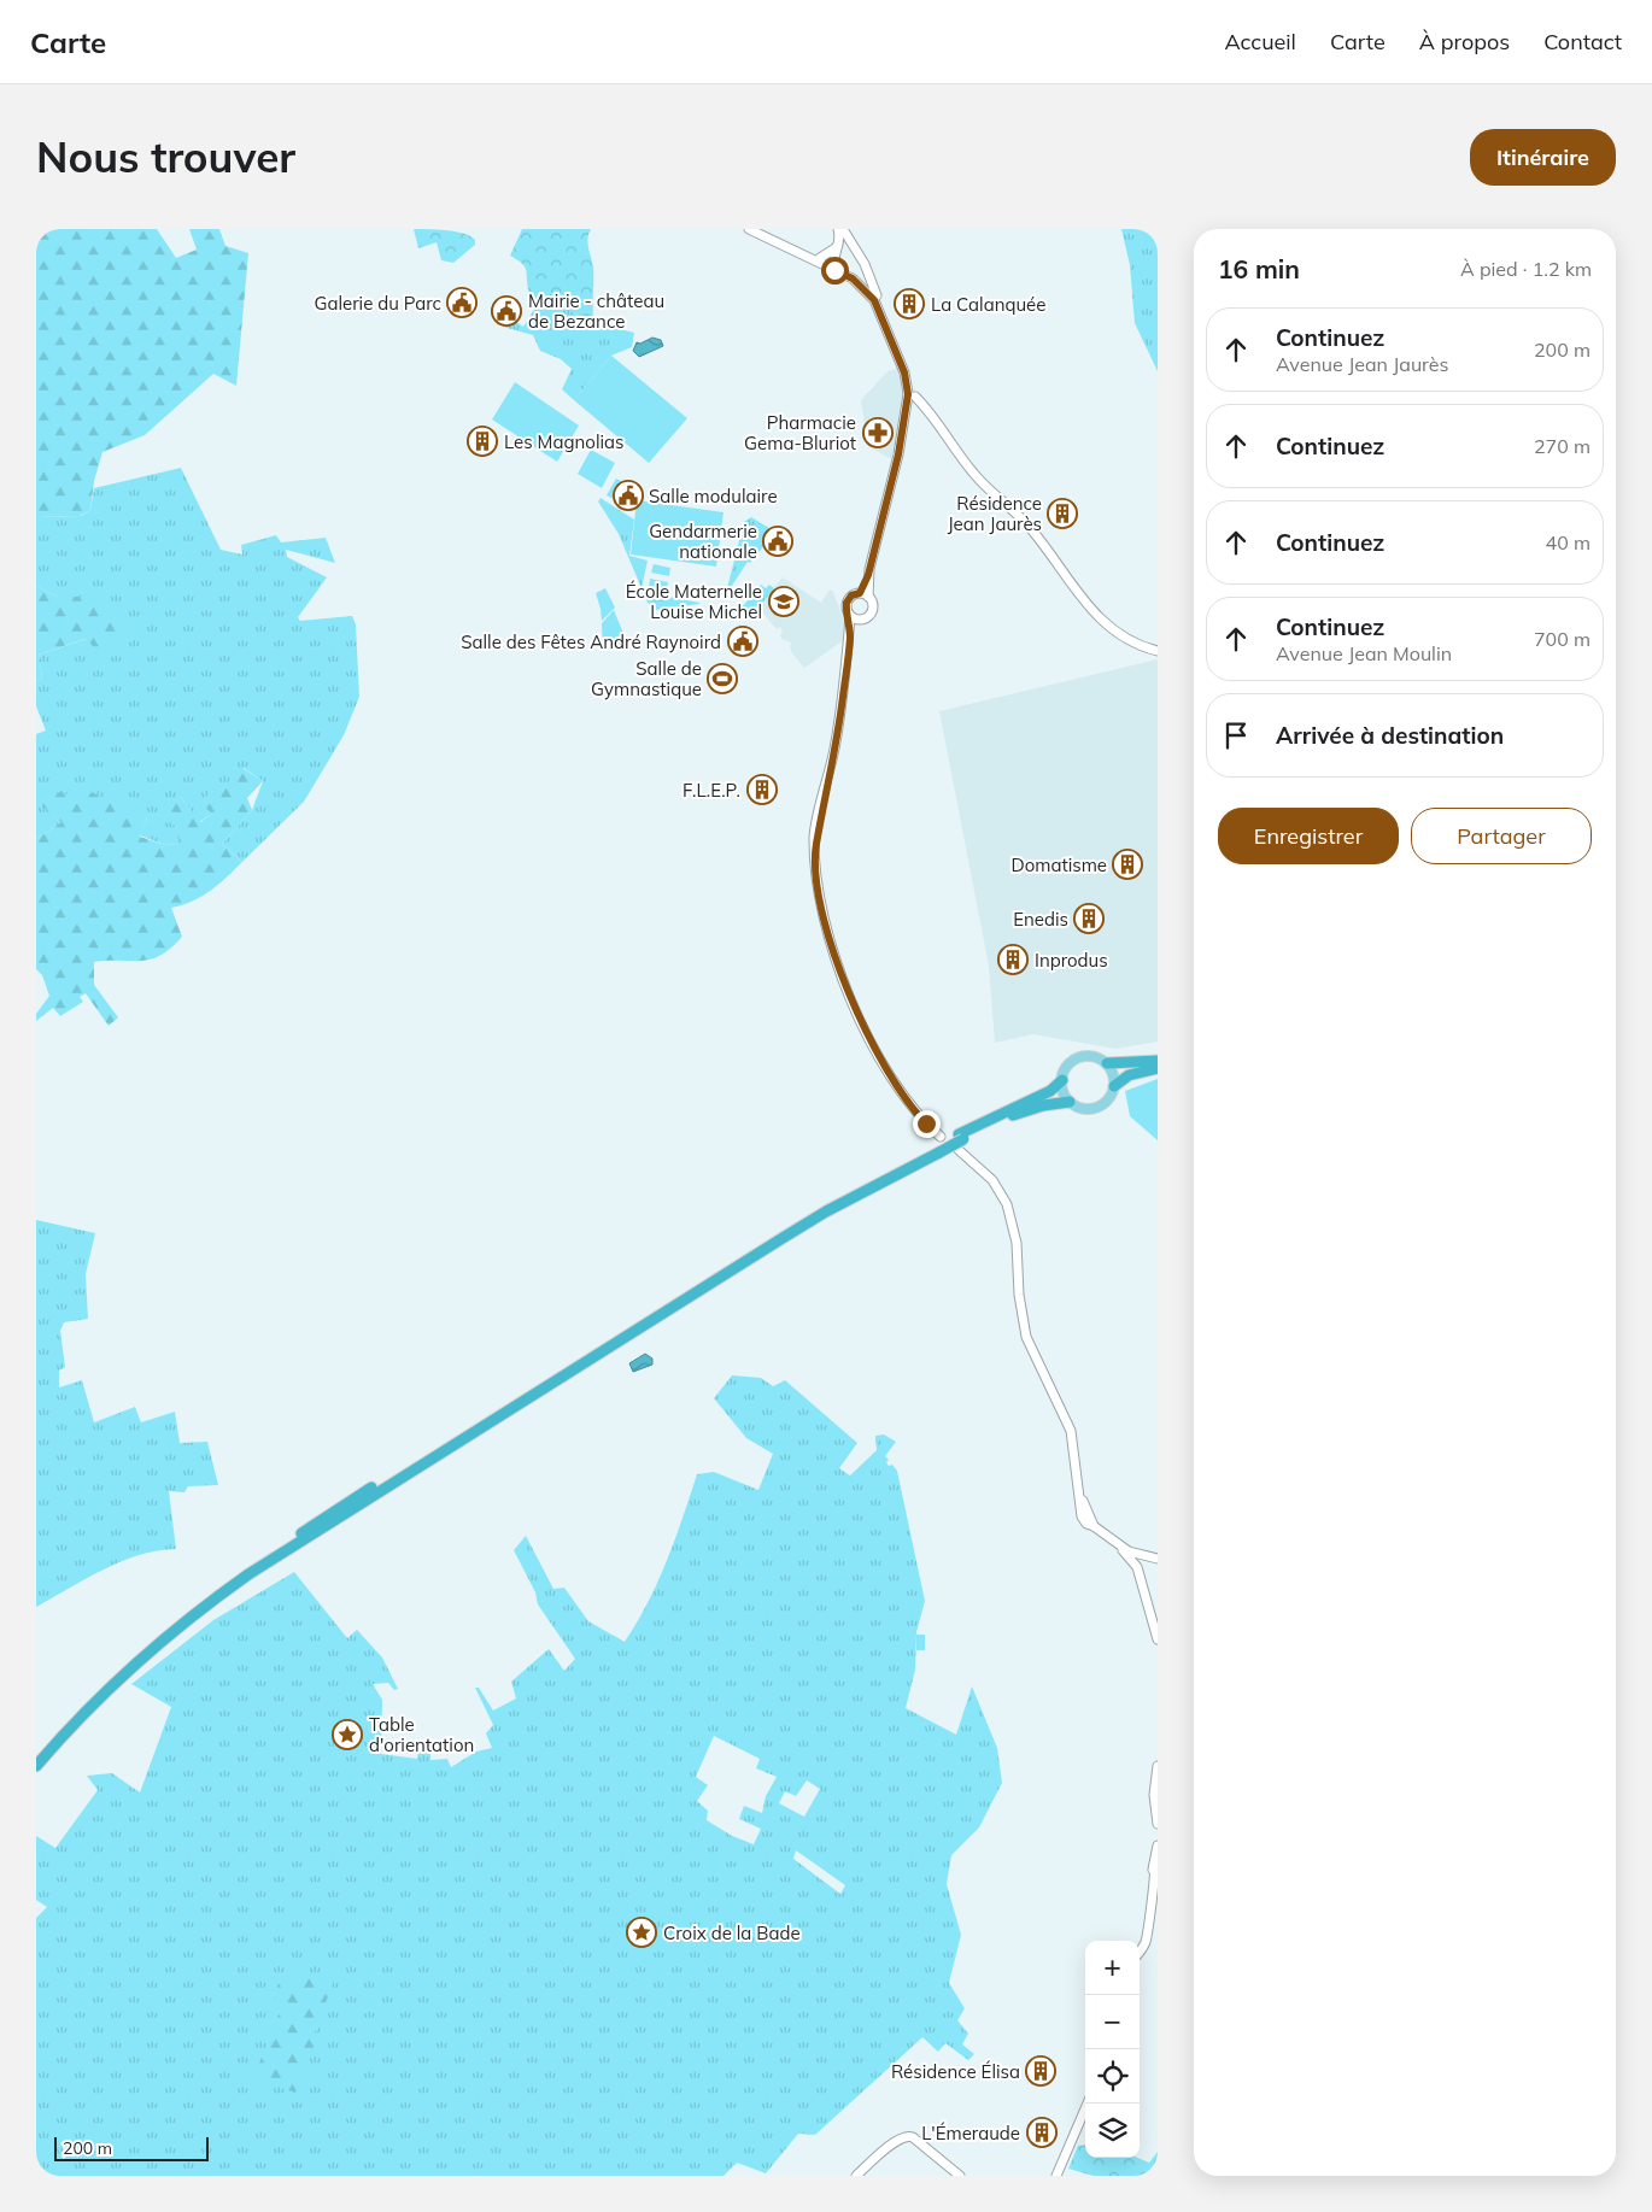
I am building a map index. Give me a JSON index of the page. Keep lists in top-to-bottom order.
{
  "places": {
    "public building": [
      "Galerie du Parc",
      "Mairie - château de Bezance",
      "Salle modulaire",
      "Gendarmerie nationale",
      "Salle des Fêtes André Raynoird"
    ],
    "building": [
      "La Calanquée",
      "Les Magnolias",
      "Résidence Jean Jaurès",
      "F.L.E.P.",
      "Domatisme",
      "Enedis",
      "Inprodus",
      "Résidence Élisa",
      "L'Émeraude"
    ],
    "pharmacy": ["Pharmacie Gema-Bluriot"],
    "school or university": ["École Maternelle Louise Michel"],
    "sports": ["Salle de Gymnastique"],
    "place": ["Table d'orientation", "Croix de la Bade"]
  },
  "scale_bar": "200 m",
  "page": {
    "header": "Carte",
    "nav": [
      "Accueil",
      "Carte",
      "À propos",
      "Contact"
    ],
    "buttons": [
      "Itinéraire",
      ["Enregistrer", "Partager"]
    ],
    "title": "Nous trouver",
    "heading": ["16 min", "À pied · 1.2 km"],
    "list": [
      ["Continuez", "Avenue Jean Jaurès", "200 m"],
      ["Continuez", "270 m"],
      ["Continuez", "40 m"],
      ["Continuez", "Avenue Jean Moulin", "700 m"],
      "Arrivée à destination"
    ],
    "map_buttons": ["+", "−"],
    "scale": "200 m"
  }
}
